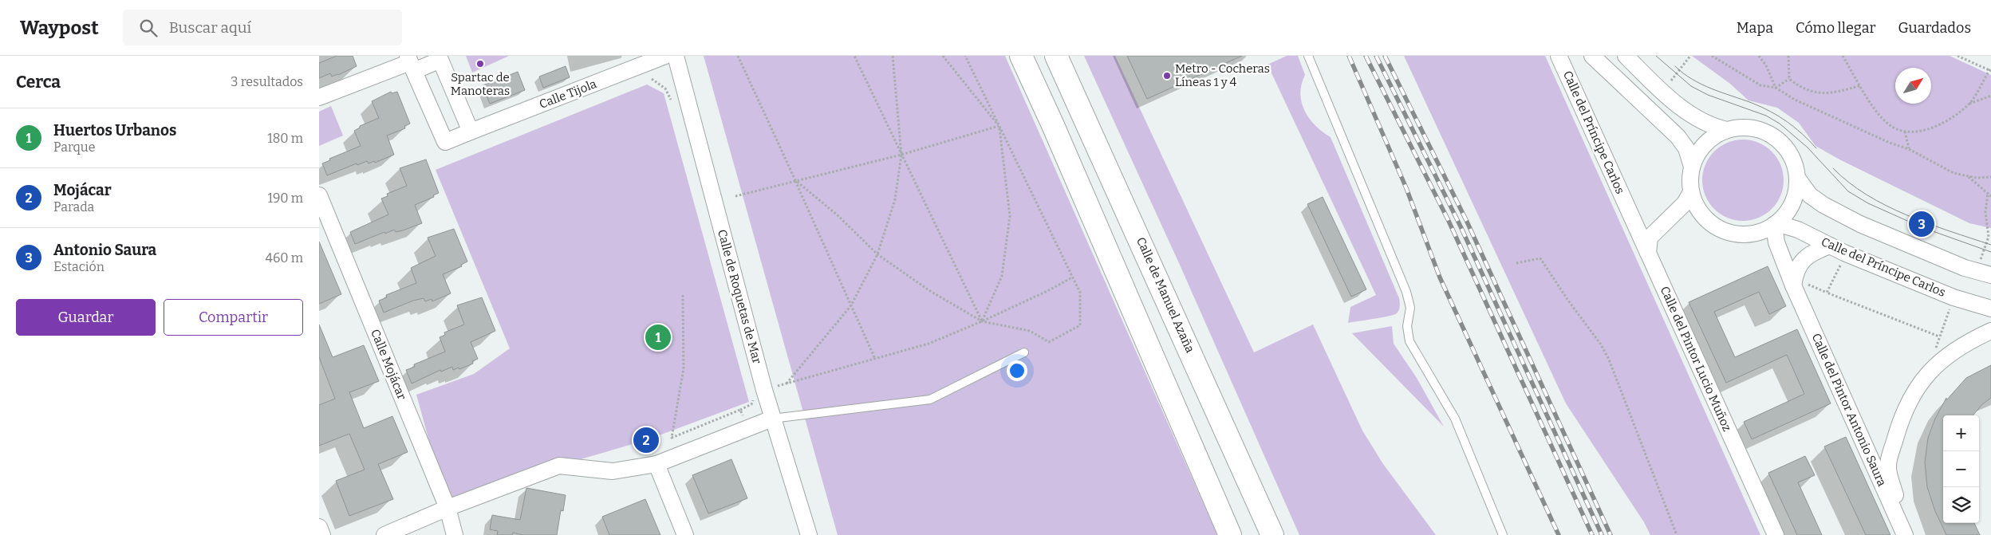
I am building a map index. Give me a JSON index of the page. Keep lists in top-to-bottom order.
{
  "streets": {
    "highway": ["Calle de Manuel Azaña"],
    "street": [
      "Calle Tijola",
      "Calle del Príncipe Carlos",
      "Calle de Roquetas de Mar",
      "Calle del Pintor Lucio Muñoz",
      "Calle Mojácar",
      "Calle del Pintor Antonio Saura"
    ]
  },
  "crossings": [
    ["Calle del Príncipe Carlos", "Calle del Pintor Lucio Muñoz"],
    ["Calle del Príncipe Carlos", "Calle del Pintor Antonio Saura"]
  ],
  "places": ["Spartac de Manoteras", "Metro - Cocheras Líneas 1 y 4"],
  "north": "top right",
  "page": {
    "header": "Waypost",
    "search": "Buscar aquí",
    "nav": ["Mapa", "Cómo llegar", "Guardados"],
    "heading": ["Cerca", "3 resultados"],
    "list": [
      {
        "mark": "1",
        "name": "Huertos Urbanos",
        "note": "Parque",
        "value": "180 m"
      },
      {
        "mark": "2",
        "name": "Mojácar",
        "note": "Parada",
        "value": "190 m"
      },
      {
        "mark": "3",
        "name": "Antonio Saura",
        "note": "Estación",
        "value": "460 m"
      }
    ],
    "pins": ["3", "1", "2"],
    "buttons": ["Guardar", "Compartir"],
    "map_buttons": ["+", "−"]
  }
}
